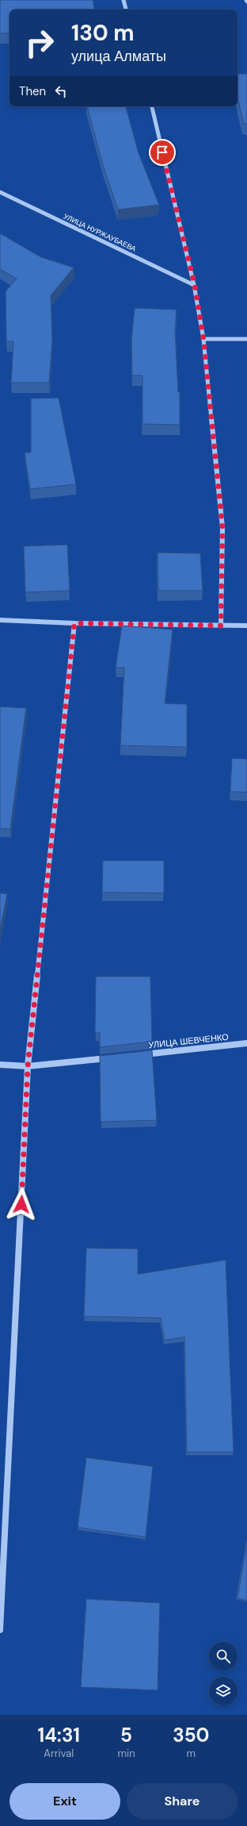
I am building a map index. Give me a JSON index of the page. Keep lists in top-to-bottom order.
{
  "streets": {
    "street": ["УЛИЦА НУРЖАУБАЕВА", "УЛИЦА ШЕВЧЕНКО"]
  },
  "page": {
    "turn": ["130 m", "улица Алматы"],
    "then": "Then",
    "eta": [
      "14:31",
      "Arrival",
      "5",
      "min",
      "350",
      "m"
    ],
    "buttons": ["Exit", "Share"]
  }
}
